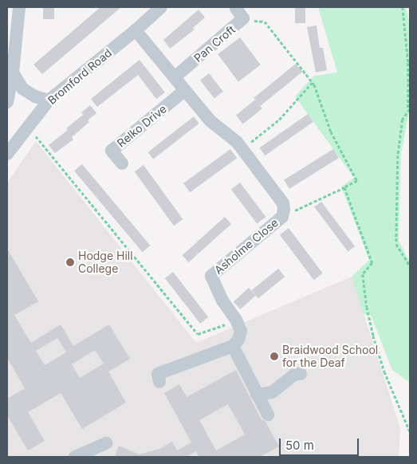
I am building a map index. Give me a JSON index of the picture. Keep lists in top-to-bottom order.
{
  "streets": {
    "street": [
      "Pan Croft",
      "Bromford Road",
      "Relko Drive",
      "Asholme Close"
    ]
  },
  "crossings": [
    ["Pan Croft", "Asholme Close"],
    ["Bromford Road", "Asholme Close"],
    ["Relko Drive", "Asholme Close"]
  ],
  "places": ["Hodge Hill College", "Braidwood School for the Deaf"],
  "scale_bar": "50 m"
}
